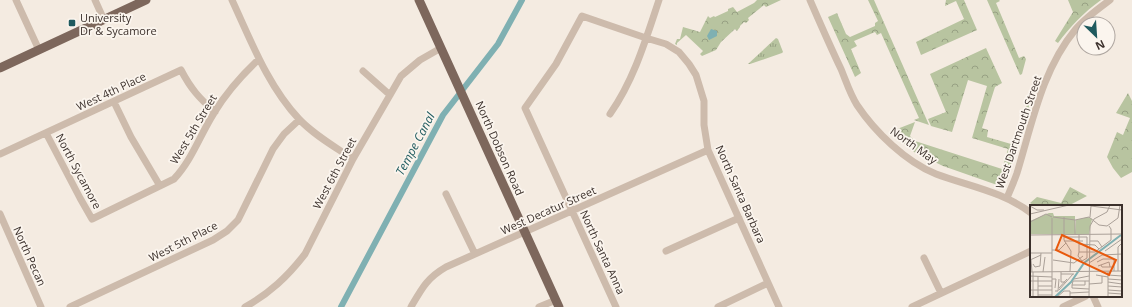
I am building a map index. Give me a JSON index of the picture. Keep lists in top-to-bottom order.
{
  "streets": {
    "main road": ["North Dobson Road"],
    "street": [
      "West 4th Place",
      "West 5th Street",
      "West Dartmouth Street",
      "North May",
      "North Sycamore",
      "West 6th Street",
      "North Santa Barbara",
      "West Decatur Street",
      "West 5th Place",
      "North Santa Anna",
      "North Pecan"
    ]
  },
  "crossings": [
    ["West 4th Place", "West 5th Street"],
    ["West 4th Place", "North Sycamore"],
    ["West 5th Street", "North Sycamore"],
    ["West Dartmouth Street", "North May"],
    ["North Dobson Road", "West 6th Street"],
    ["North Dobson Road", "West Decatur Street"],
    ["North Santa Barbara", "West Decatur Street"],
    ["North Santa Barbara", "North Santa Anna"],
    ["West Decatur Street", "North Santa Anna"]
  ],
  "water": ["Tempe Canal"],
  "places": {
    "transit": ["University Dr & Sycamore"]
  },
  "north": "bottom right"
}
